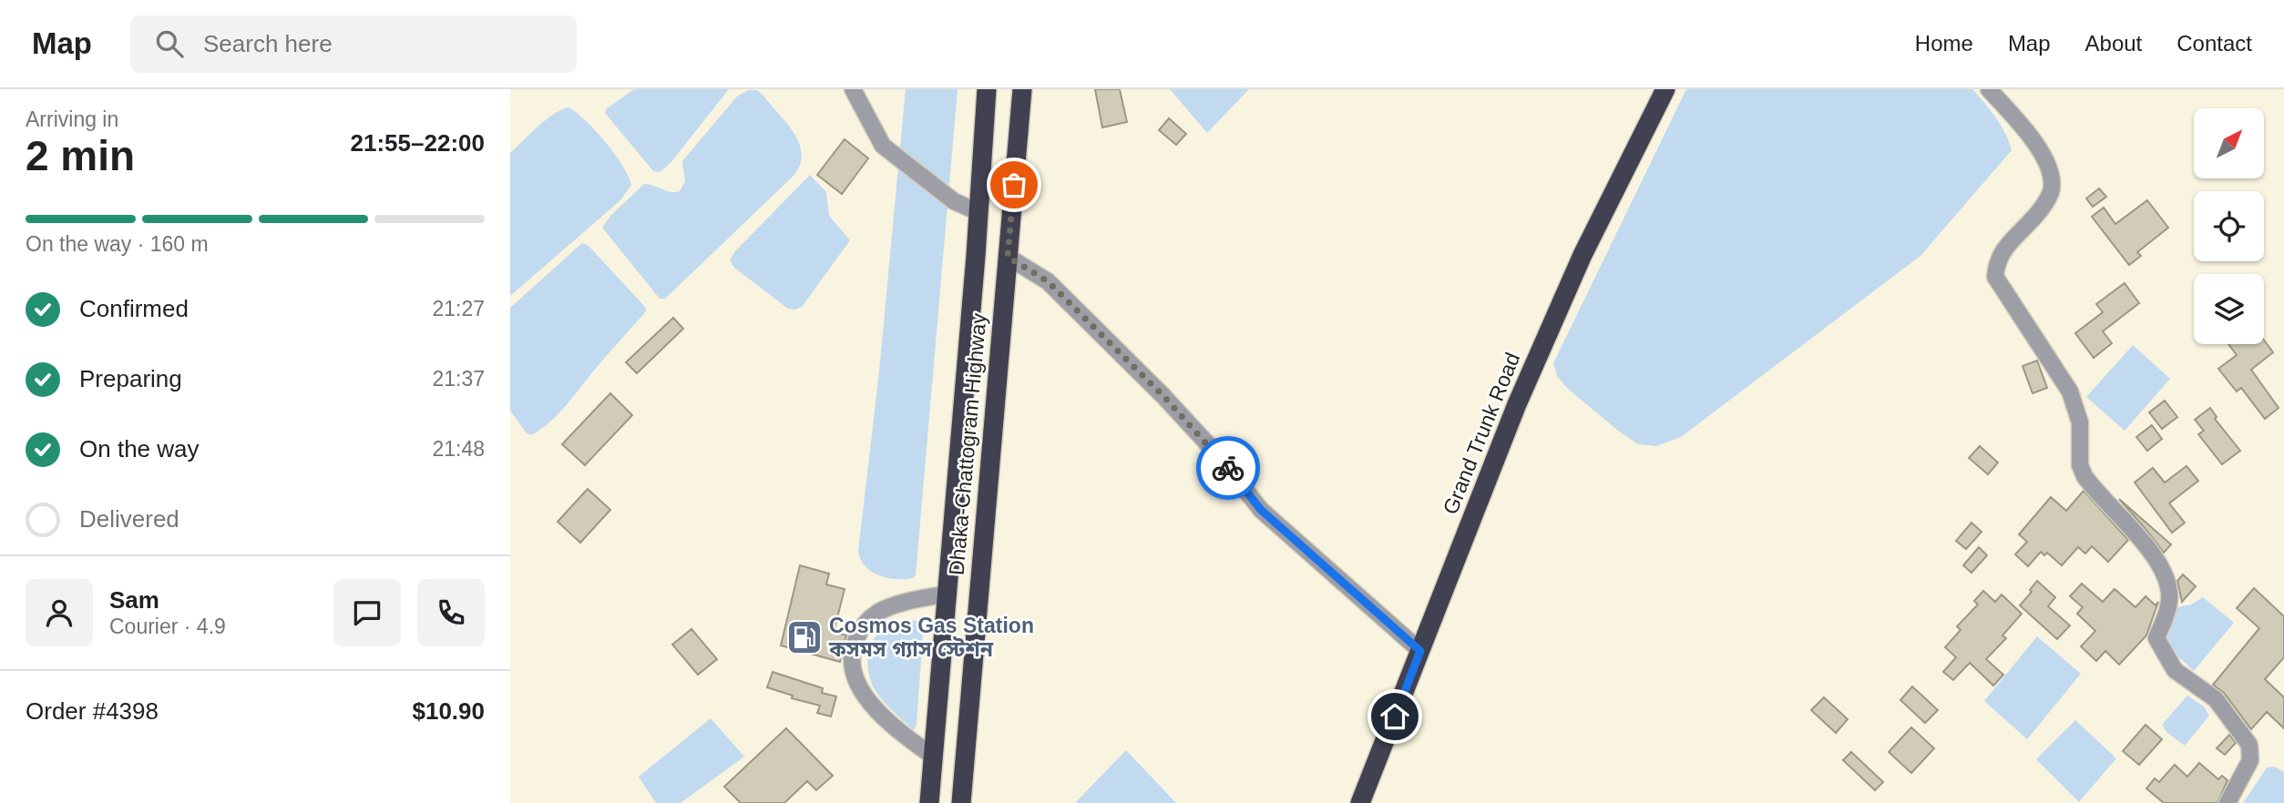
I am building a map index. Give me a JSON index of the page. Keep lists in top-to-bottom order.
{
  "streets": {
    "highway": ["Grand Trunk Road", "Dhaka-Chattogram Highway"]
  },
  "places": {
    "fuel station": ["Cosmos Gas Station কসমস গ্যাস স্টেশন"]
  },
  "north": "top right",
  "page": {
    "header": "Map",
    "search": "Search here",
    "nav": [
      "Home",
      "Map",
      "About",
      "Contact"
    ],
    "heading": ["2 min", "Arriving in", "21:55–22:00"],
    "panel": [
      "Sam",
      "Courier · 4.9",
      "Order #4398",
      "$10.90"
    ],
    "bar": "On the way · 160 m",
    "list": [
      ["Confirmed", "21:27"],
      ["Preparing", "21:37"],
      ["On the way", "21:48"],
      "Delivered"
    ]
  }
}
